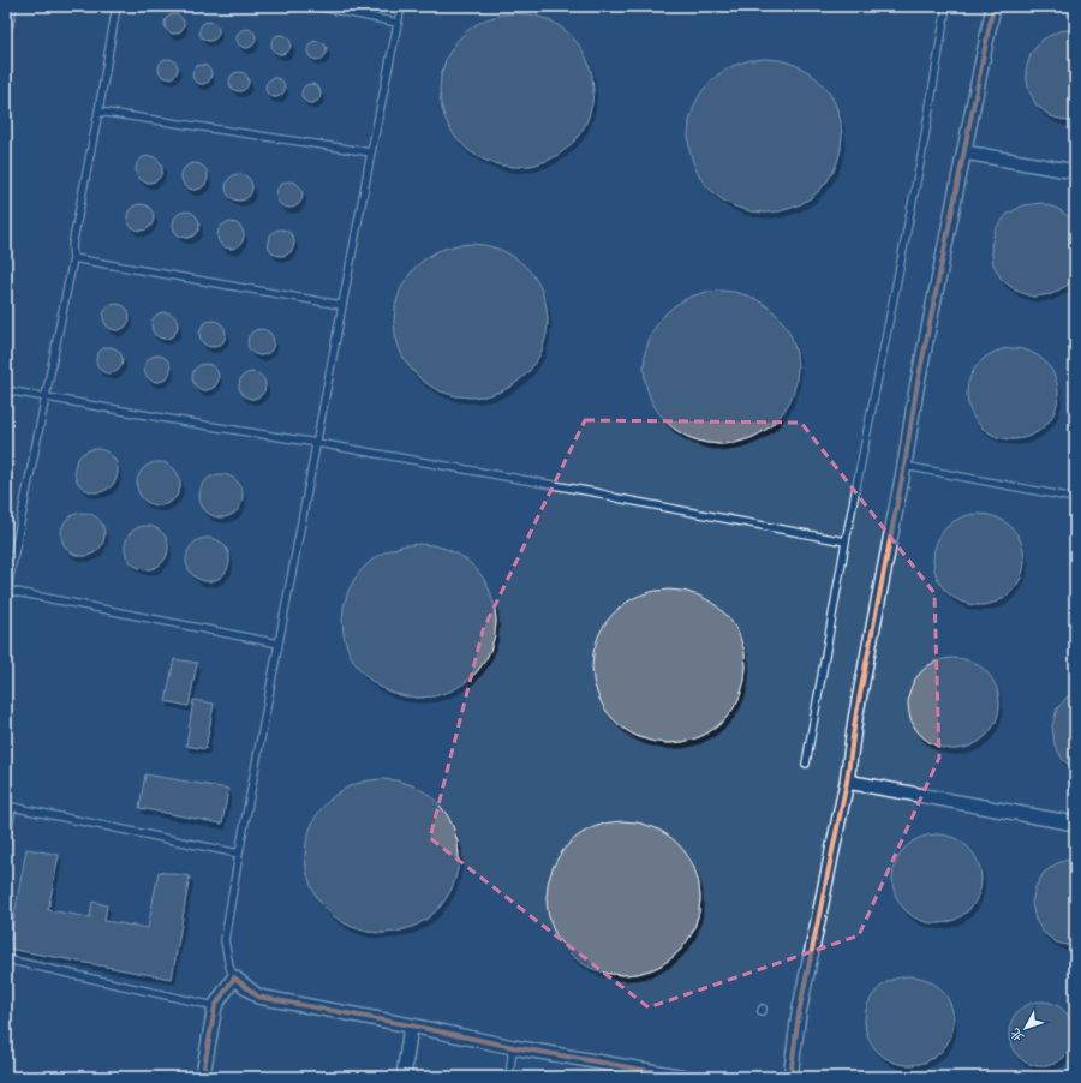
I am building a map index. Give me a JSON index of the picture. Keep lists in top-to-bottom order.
{
  "north": "bottom left"
}
